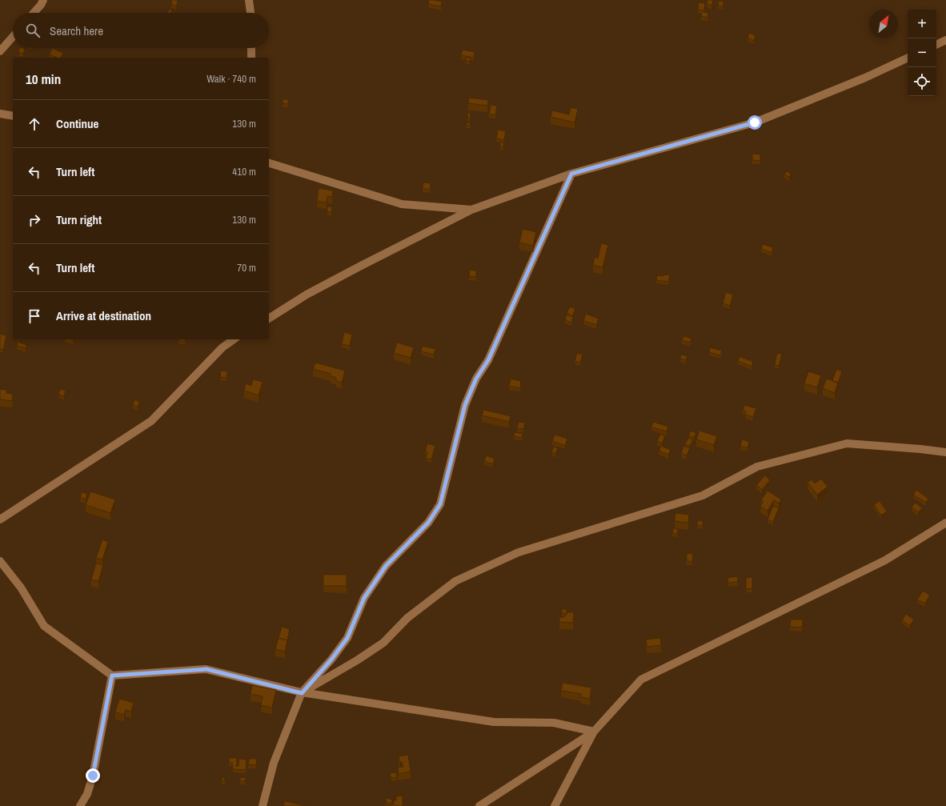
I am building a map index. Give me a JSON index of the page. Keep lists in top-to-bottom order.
{
  "north": "top right",
  "page": {
    "map_buttons": ["+", "−"],
    "search": "Search here",
    "heading": ["10 min", "Walk · 740 m"],
    "list": [
      ["Continue", "130 m"],
      ["Turn left", "410 m"],
      ["Turn right", "130 m"],
      ["Turn left", "70 m"],
      "Arrive at destination"
    ]
  }
}
